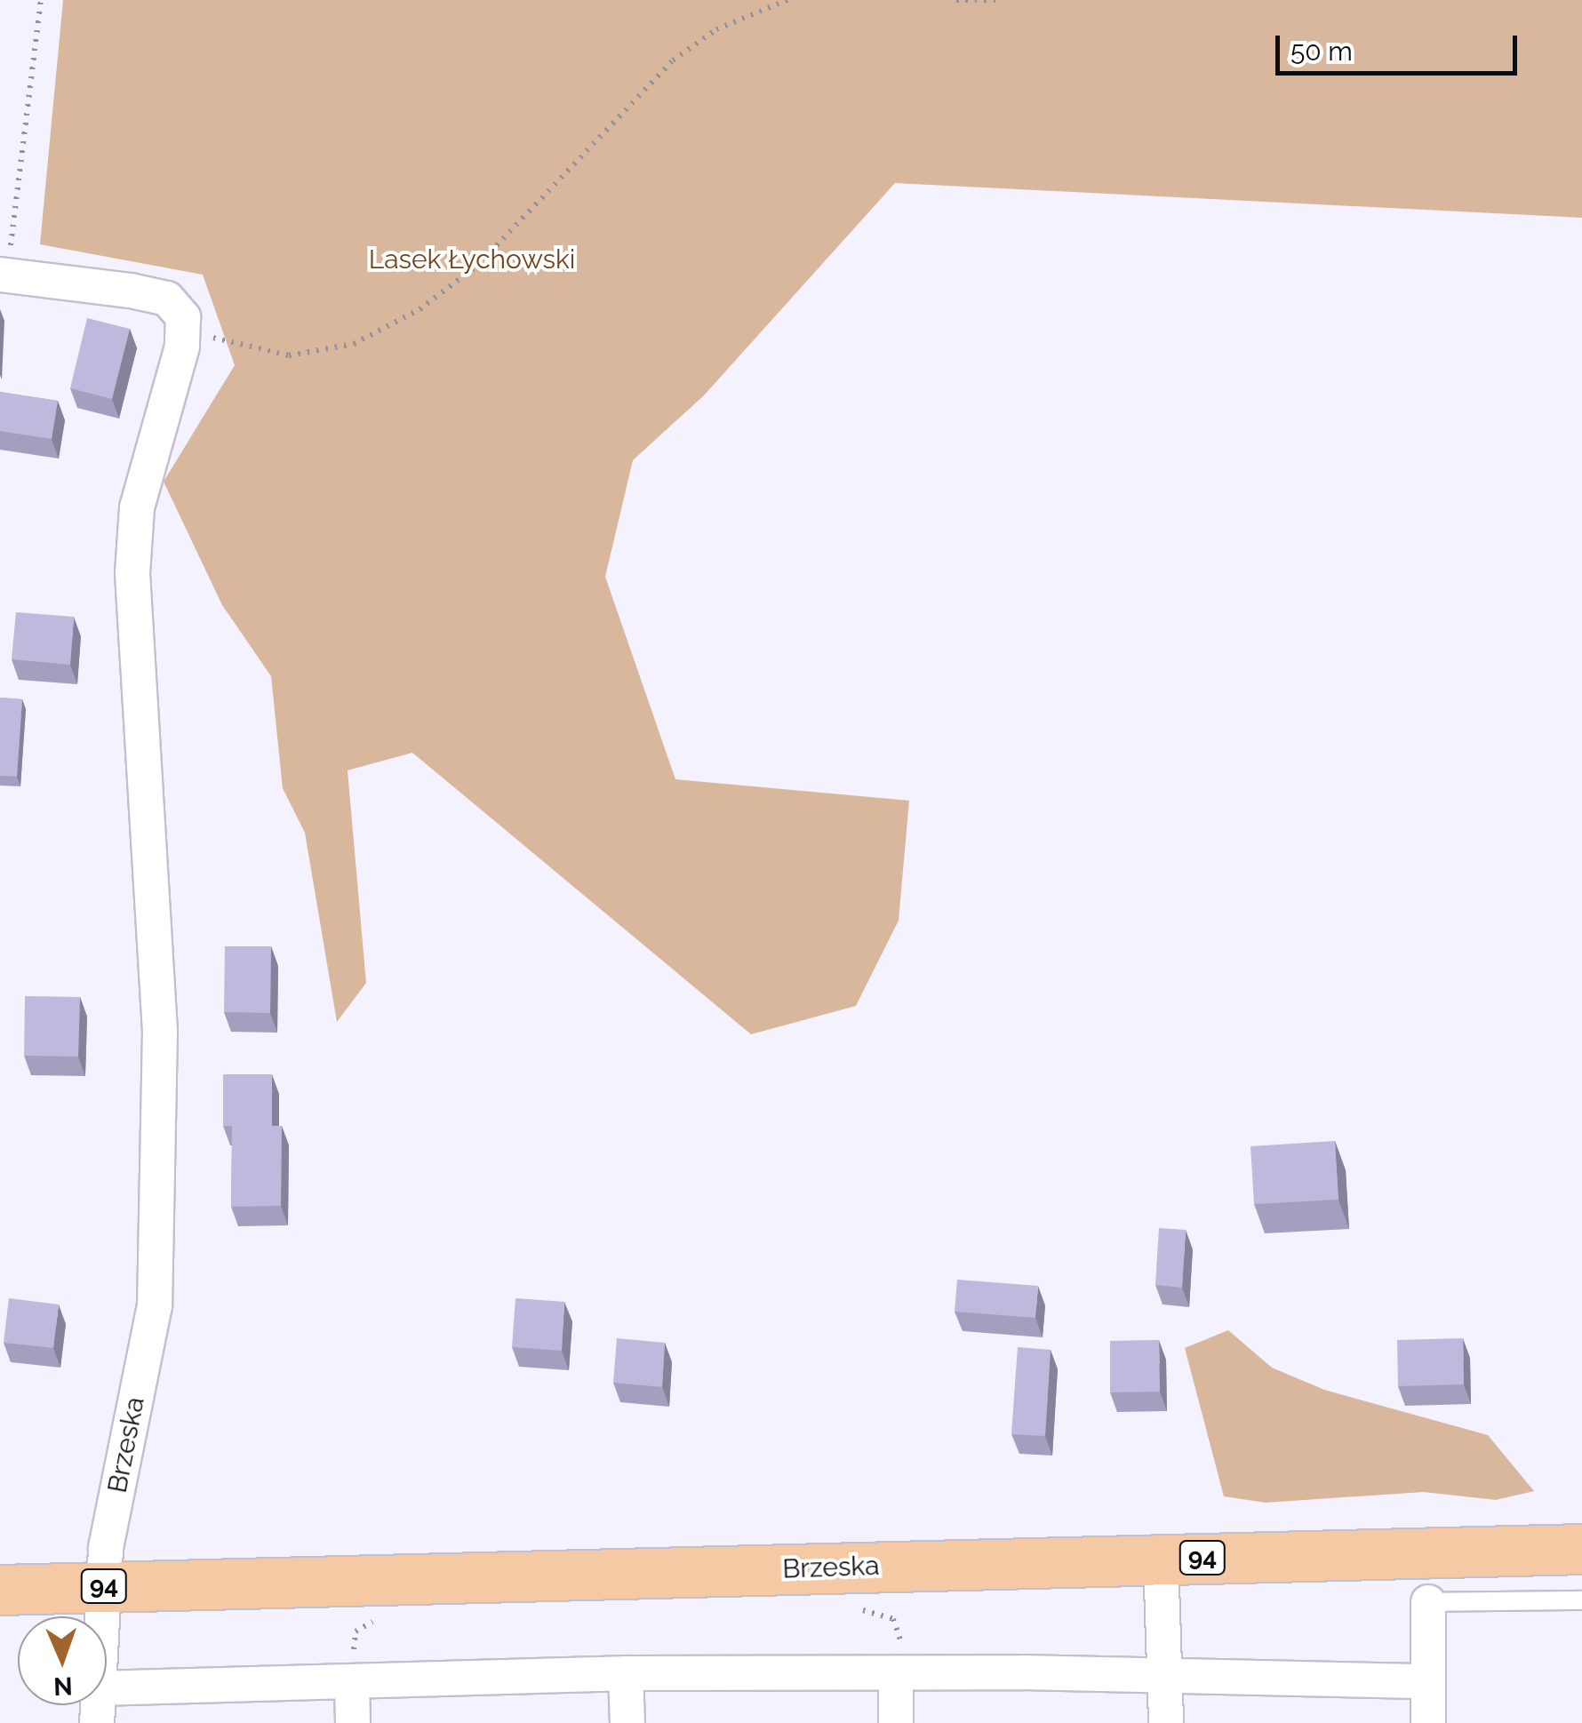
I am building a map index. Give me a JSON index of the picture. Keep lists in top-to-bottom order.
{
  "streets": {
    "main road": ["Brzeska", "94"]
  },
  "parks": ["Lasek Łychowski"],
  "scale_bar": "50 m",
  "north": "bottom"
}
